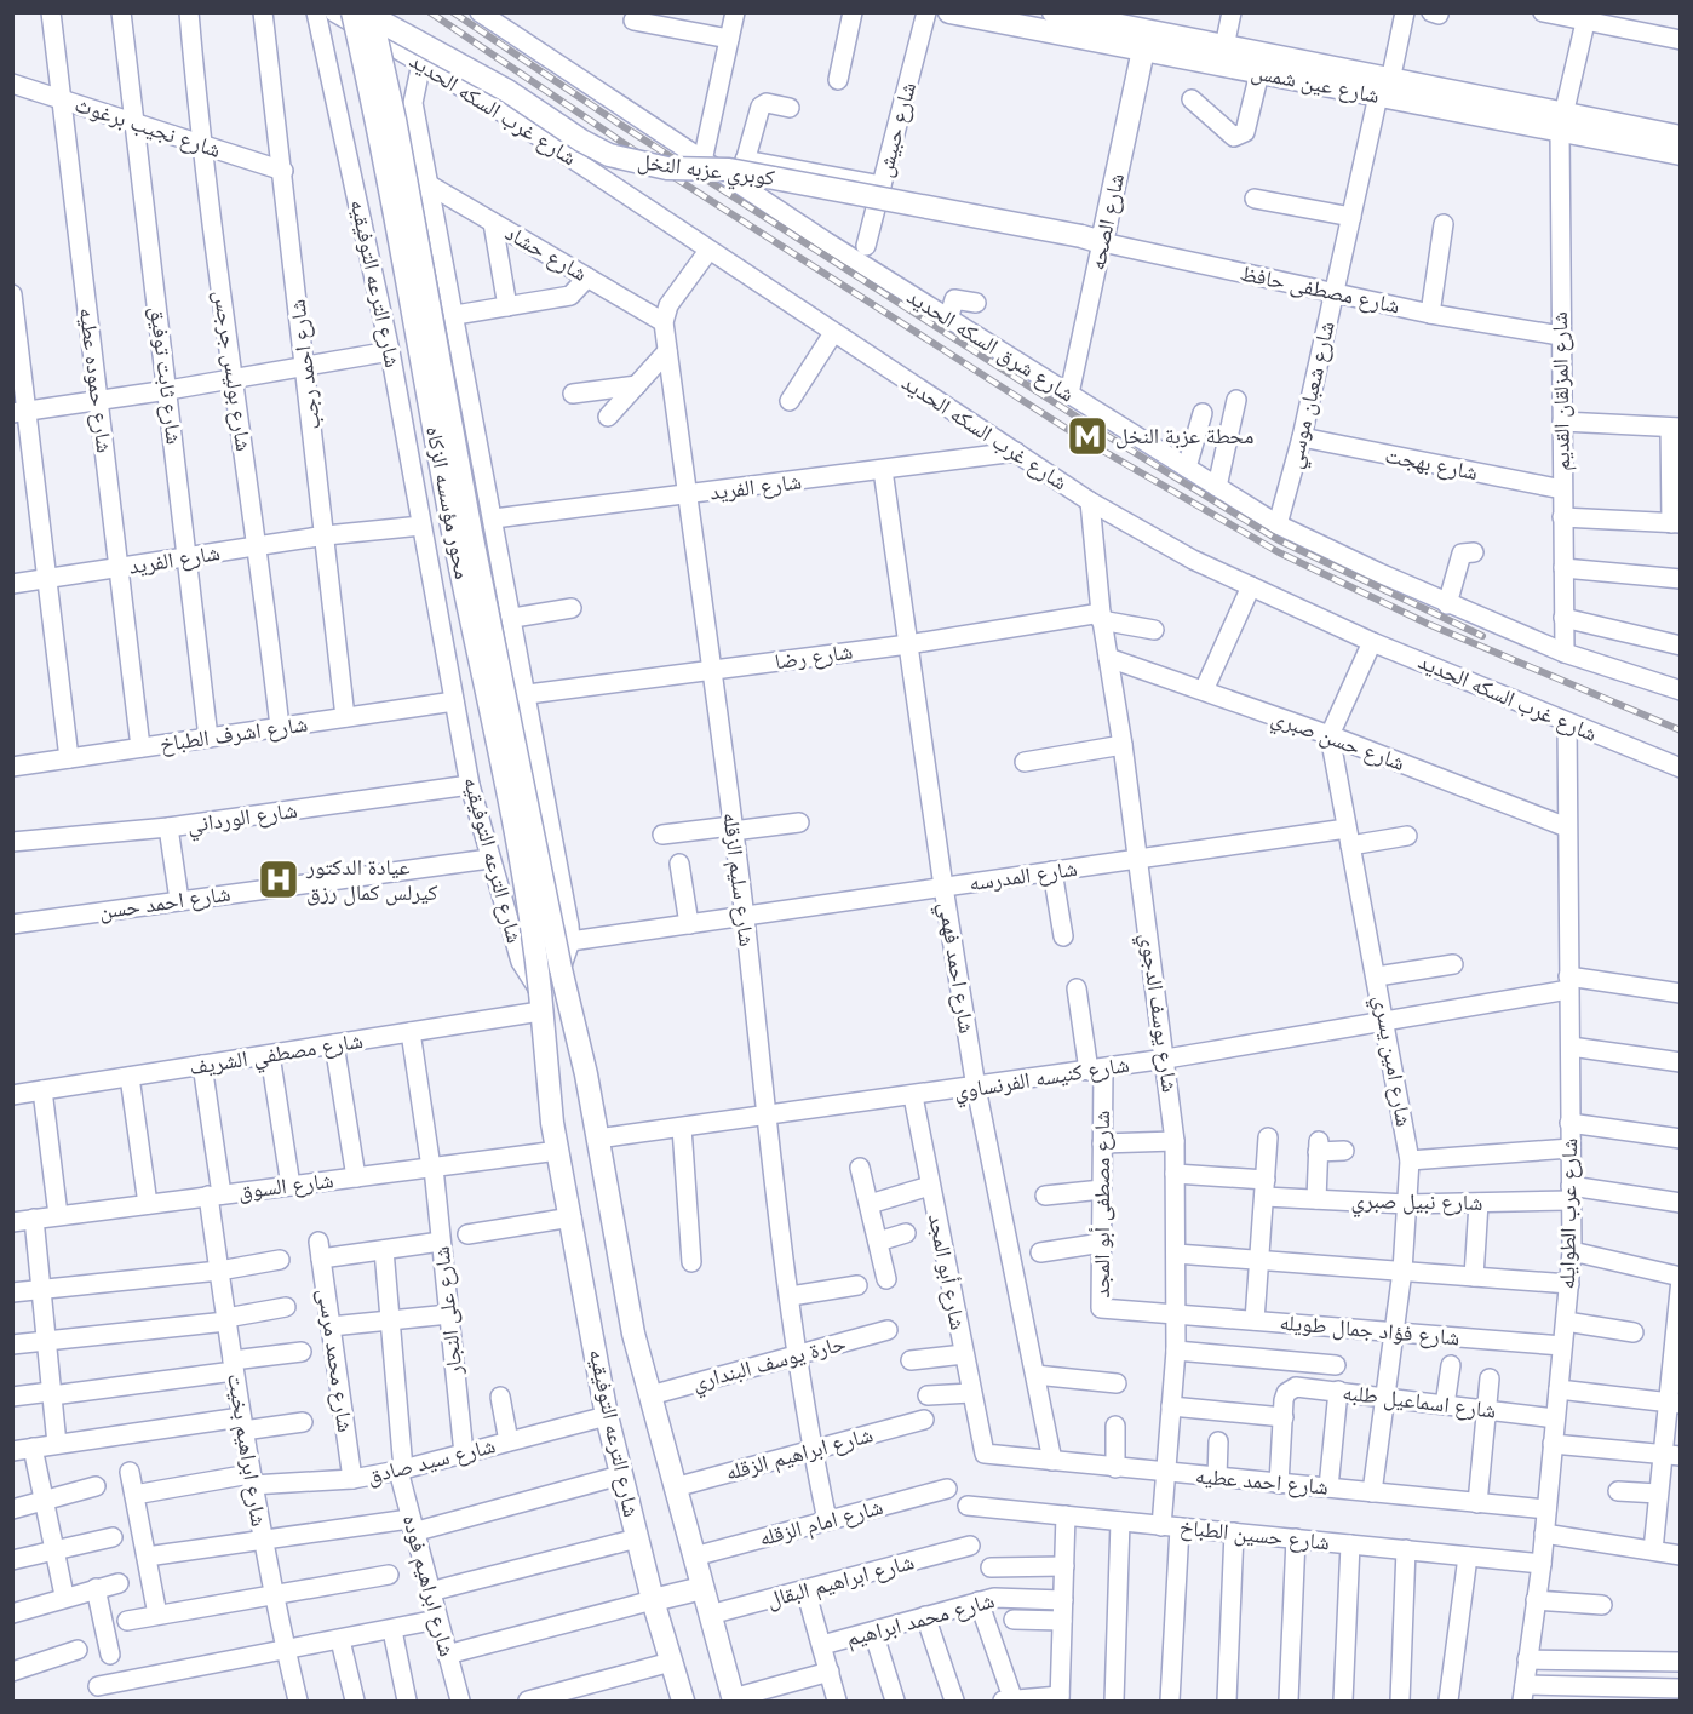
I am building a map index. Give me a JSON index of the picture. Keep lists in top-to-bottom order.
{
  "streets": {
    "main road": [
      "شارع عين شمس",
      "كوبري عزبه النخل",
      "شارع الصحه",
      "شارع الترعه التوفيقيه",
      "محور مؤسسه الزكاه"
    ],
    "street": [
      "شارع غرب السكه الحديد",
      "شارع نجيب برغوث",
      "شارع حبيش",
      "شارع حشاد",
      "شارع مصطفى حافظ",
      "شارع شرق السكه الحديد",
      "شارع احمد رجب",
      "شارع بوليس جرجس",
      "شارع ثابت توفيق",
      "شارع حموده عطيه",
      "شارع المزلقان القديم",
      "شارع شعبان موسي",
      "شارع بهجت",
      "شارع الفريد",
      "شارع رضا",
      "شارع اشرف الطباخ",
      "شارع حسن صبري",
      "شارع الورداني",
      "شارع المدرسه",
      "شارع سليم الزقله",
      "شارع احمد حسن",
      "شارع احمد فهمي",
      "شارع يوسف الدجوي",
      "شارع مصطفي الشريف",
      "شارع امين يسري",
      "شارع كنيسه الفرنساوي",
      "شارع السوق",
      "شارع نبيل صبري",
      "شارع مصطفى أبو المجد",
      "شارع عرب الطوايله",
      "شارع أبو المجد",
      "شارع على النجار",
      "شارع فؤاد جمال طويله",
      "شارع محمد مرسى",
      "حارة يوسف البنداري",
      "شارع اسماعيل طلبه",
      "شارع ابراهيم بخيت",
      "شارع ابراهيم الزقله",
      "شارع سيد صادق",
      "شارع احمد عطيه",
      "شارع امام الزقله",
      "شارع حسين الطباخ",
      "شارع ابراهيم البقال",
      "شارع ابراهيم فوده",
      "شارع محمد ابراهيم"
    ]
  },
  "crossings": [
    ["شارع عين شمس", "شارع الصحه"],
    ["شارع عين شمس", "شارع المزلقان القديم"],
    ["شارع عين شمس", "شارع شعبان موسي"],
    ["شارع غرب السكه الحديد", "شارع الفريد"],
    ["شارع غرب السكه الحديد", "شارع يوسف الدجوي"],
    ["شارع غرب السكه الحديد", "شارع عرب الطوايله"],
    ["شارع نجيب برغوث", "شارع احمد رجب"],
    ["شارع نجيب برغوث", "شارع بوليس جرجس"],
    ["شارع نجيب برغوث", "شارع ثابت توفيق"],
    ["شارع نجيب برغوث", "شارع حموده عطيه"],
    ["كوبري عزبه النخل", "شارع الصحه"],
    ["كوبري عزبه النخل", "شارع مصطفى حافظ"],
    ["شارع الصحه", "شارع مصطفى حافظ"],
    ["شارع الصحه", "شارع شرق السكه الحديد"],
    ["شارع حشاد", "شارع سليم الزقله"],
    ["شارع الترعه التوفيقيه", "شارع الفريد"],
    ["شارع الترعه التوفيقيه", "محور مؤسسه الزكاه"],
    ["شارع الترعه التوفيقيه", "شارع اشرف الطباخ"],
    ["شارع الترعه التوفيقيه", "شارع الورداني"],
    ["شارع الترعه التوفيقيه", "شارع احمد حسن"],
    ["شارع الترعه التوفيقيه", "شارع مصطفي الشريف"],
    ["شارع الترعه التوفيقيه", "شارع كنيسه الفرنساوي"],
    ["شارع الترعه التوفيقيه", "شارع السوق"],
    ["شارع الترعه التوفيقيه", "حارة يوسف البنداري"],
    ["شارع الترعه التوفيقيه", "شارع ابراهيم الزقله"],
    ["شارع الترعه التوفيقيه", "شارع سيد صادق"],
    ["شارع الترعه التوفيقيه", "شارع امام الزقله"],
    ["شارع الترعه التوفيقيه", "شارع ابراهيم البقال"],
    ["شارع مصطفى حافظ", "شارع المزلقان القديم"],
    ["شارع مصطفى حافظ", "شارع شعبان موسي"],
    ["شارع شرق السكه الحديد", "شارع المزلقان القديم"],
    ["شارع شرق السكه الحديد", "شارع شعبان موسي"],
    ["شارع احمد رجب", "شارع الفريد"],
    ["شارع احمد رجب", "شارع اشرف الطباخ"],
    ["شارع بوليس جرجس", "شارع الفريد"],
    ["شارع بوليس جرجس", "شارع اشرف الطباخ"],
    ["شارع ثابت توفيق", "شارع الفريد"],
    ["شارع ثابت توفيق", "شارع اشرف الطباخ"],
    ["شارع حموده عطيه", "شارع الفريد"],
    ["شارع حموده عطيه", "شارع اشرف الطباخ"],
    ["شارع المزلقان القديم", "شارع بهجت"],
    ["شارع شعبان موسي", "شارع بهجت"],
    ["شارع الفريد", "شارع سليم الزقله"],
    ["شارع الفريد", "شارع احمد فهمي"],
    ["محور مؤسسه الزكاه", "شارع مصطفي الشريف"],
    ["شارع رضا", "شارع سليم الزقله"],
    ["شارع رضا", "شارع احمد فهمي"],
    ["شارع رضا", "شارع يوسف الدجوي"],
    ["شارع حسن صبري", "شارع يوسف الدجوي"],
    ["شارع حسن صبري", "شارع امين يسري"],
    ["شارع حسن صبري", "شارع عرب الطوايله"],
    ["شارع المدرسه", "شارع سليم الزقله"],
    ["شارع المدرسه", "شارع احمد فهمي"],
    ["شارع المدرسه", "شارع يوسف الدجوي"],
    ["شارع المدرسه", "شارع امين يسري"],
    ["شارع سليم الزقله", "شارع كنيسه الفرنساوي"],
    ["شارع سليم الزقله", "حارة يوسف البنداري"],
    ["شارع سليم الزقله", "شارع ابراهيم الزقله"],
    ["شارع سليم الزقله", "شارع امام الزقله"],
    ["شارع احمد فهمي", "شارع كنيسه الفرنساوي"],
    ["شارع احمد فهمي", "شارع احمد عطيه"],
    ["شارع يوسف الدجوي", "شارع كنيسه الفرنساوي"],
    ["شارع يوسف الدجوي", "شارع نبيل صبري"],
    ["شارع يوسف الدجوي", "شارع مصطفى أبو المجد"],
    ["شارع يوسف الدجوي", "شارع فؤاد جمال طويله"],
    ["شارع يوسف الدجوي", "شارع احمد عطيه"],
    ["شارع يوسف الدجوي", "شارع حسين الطباخ"],
    ["شارع مصطفي الشريف", "شارع على النجار"],
    ["شارع مصطفي الشريف", "شارع ابراهيم بخيت"],
    ["شارع امين يسري", "شارع كنيسه الفرنساوي"],
    ["شارع امين يسري", "شارع نبيل صبري"],
    ["شارع امين يسري", "شارع فؤاد جمال طويله"],
    ["شارع امين يسري", "شارع اسماعيل طلبه"],
    ["شارع امين يسري", "شارع احمد عطيه"],
    ["شارع كنيسه الفرنساوي", "شارع مصطفى أبو المجد"],
    ["شارع كنيسه الفرنساوي", "شارع عرب الطوايله"],
    ["شارع كنيسه الفرنساوي", "شارع أبو المجد"],
    ["شارع السوق", "شارع على النجار"],
    ["شارع السوق", "شارع ابراهيم بخيت"],
    ["شارع نبيل صبري", "شارع عرب الطوايله"],
    ["شارع مصطفى أبو المجد", "شارع فؤاد جمال طويله"],
    ["شارع عرب الطوايله", "شارع فؤاد جمال طويله"],
    ["شارع عرب الطوايله", "شارع اسماعيل طلبه"],
    ["شارع عرب الطوايله", "شارع احمد عطيه"],
    ["شارع عرب الطوايله", "شارع حسين الطباخ"],
    ["شارع أبو المجد", "شارع احمد عطيه"],
    ["شارع على النجار", "شارع سيد صادق"],
    ["شارع محمد مرسى", "شارع سيد صادق"],
    ["شارع محمد مرسى", "شارع ابراهيم فوده"],
    ["شارع ابراهيم بخيت", "شارع سيد صادق"],
    ["شارع سيد صادق", "شارع ابراهيم فوده"]
  ],
  "places": {
    "metro station": ["محطة عزبة النخل"],
    "hospital": ["عيادة الدكتور كيرلس كمال رزق"]
  }
}
